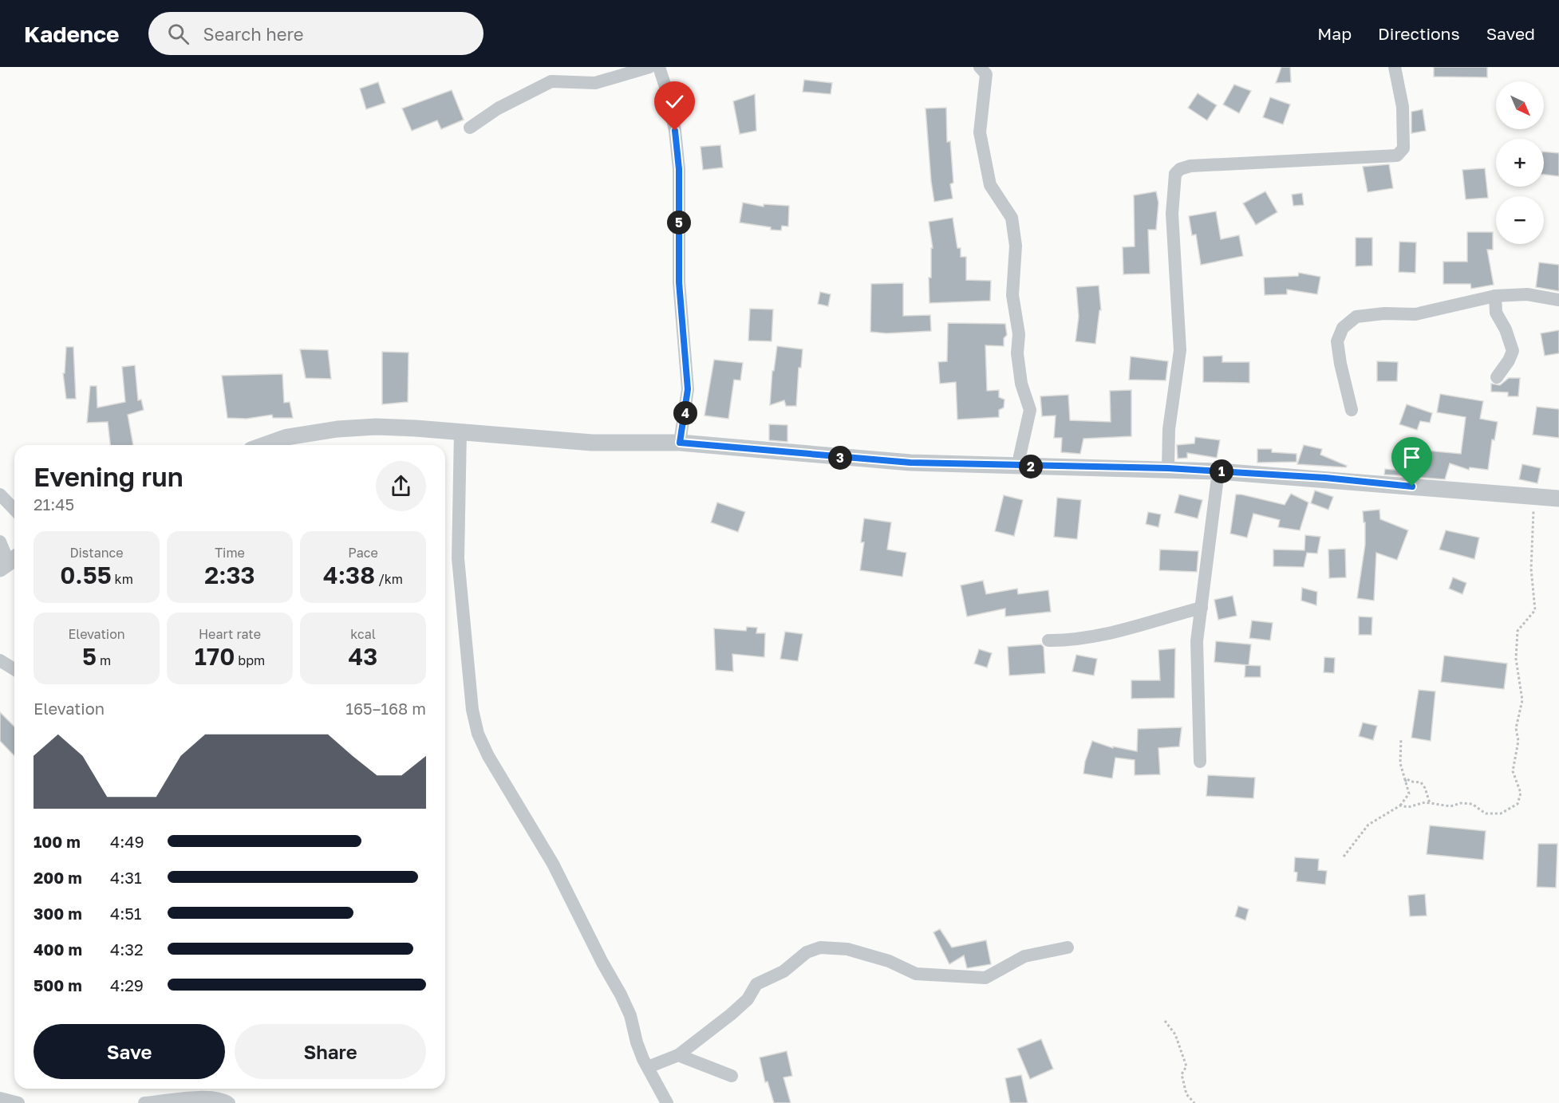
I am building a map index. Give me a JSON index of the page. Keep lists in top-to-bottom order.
{
  "north": "bottom right",
  "page": {
    "header": "Kadence",
    "search": "Search here",
    "nav": ["Map", "Directions", "Saved"],
    "map_buttons": ["+", "−"],
    "pins": [
      "5",
      "4",
      "3",
      "2",
      "1"
    ],
    "heading": ["Evening run", "21:45"],
    "stats": [
      ["Distance", "0.55 km"],
      ["Time", "2:33"],
      ["Pace", "4:38 /km"],
      ["Elevation", "5 m"],
      ["Heart rate", "170 bpm"],
      ["kcal", "43"]
    ],
    "chart": ["Elevation", "165–168 m"],
    "list": [
      {
        "name": "100 m",
        "note": "4:49"
      },
      {
        "name": "200 m",
        "note": "4:31"
      },
      {
        "name": "300 m",
        "note": "4:51"
      },
      {
        "name": "400 m",
        "note": "4:32"
      },
      {
        "name": "500 m",
        "note": "4:29"
      }
    ],
    "buttons": ["Save", "Share"]
  }
}
